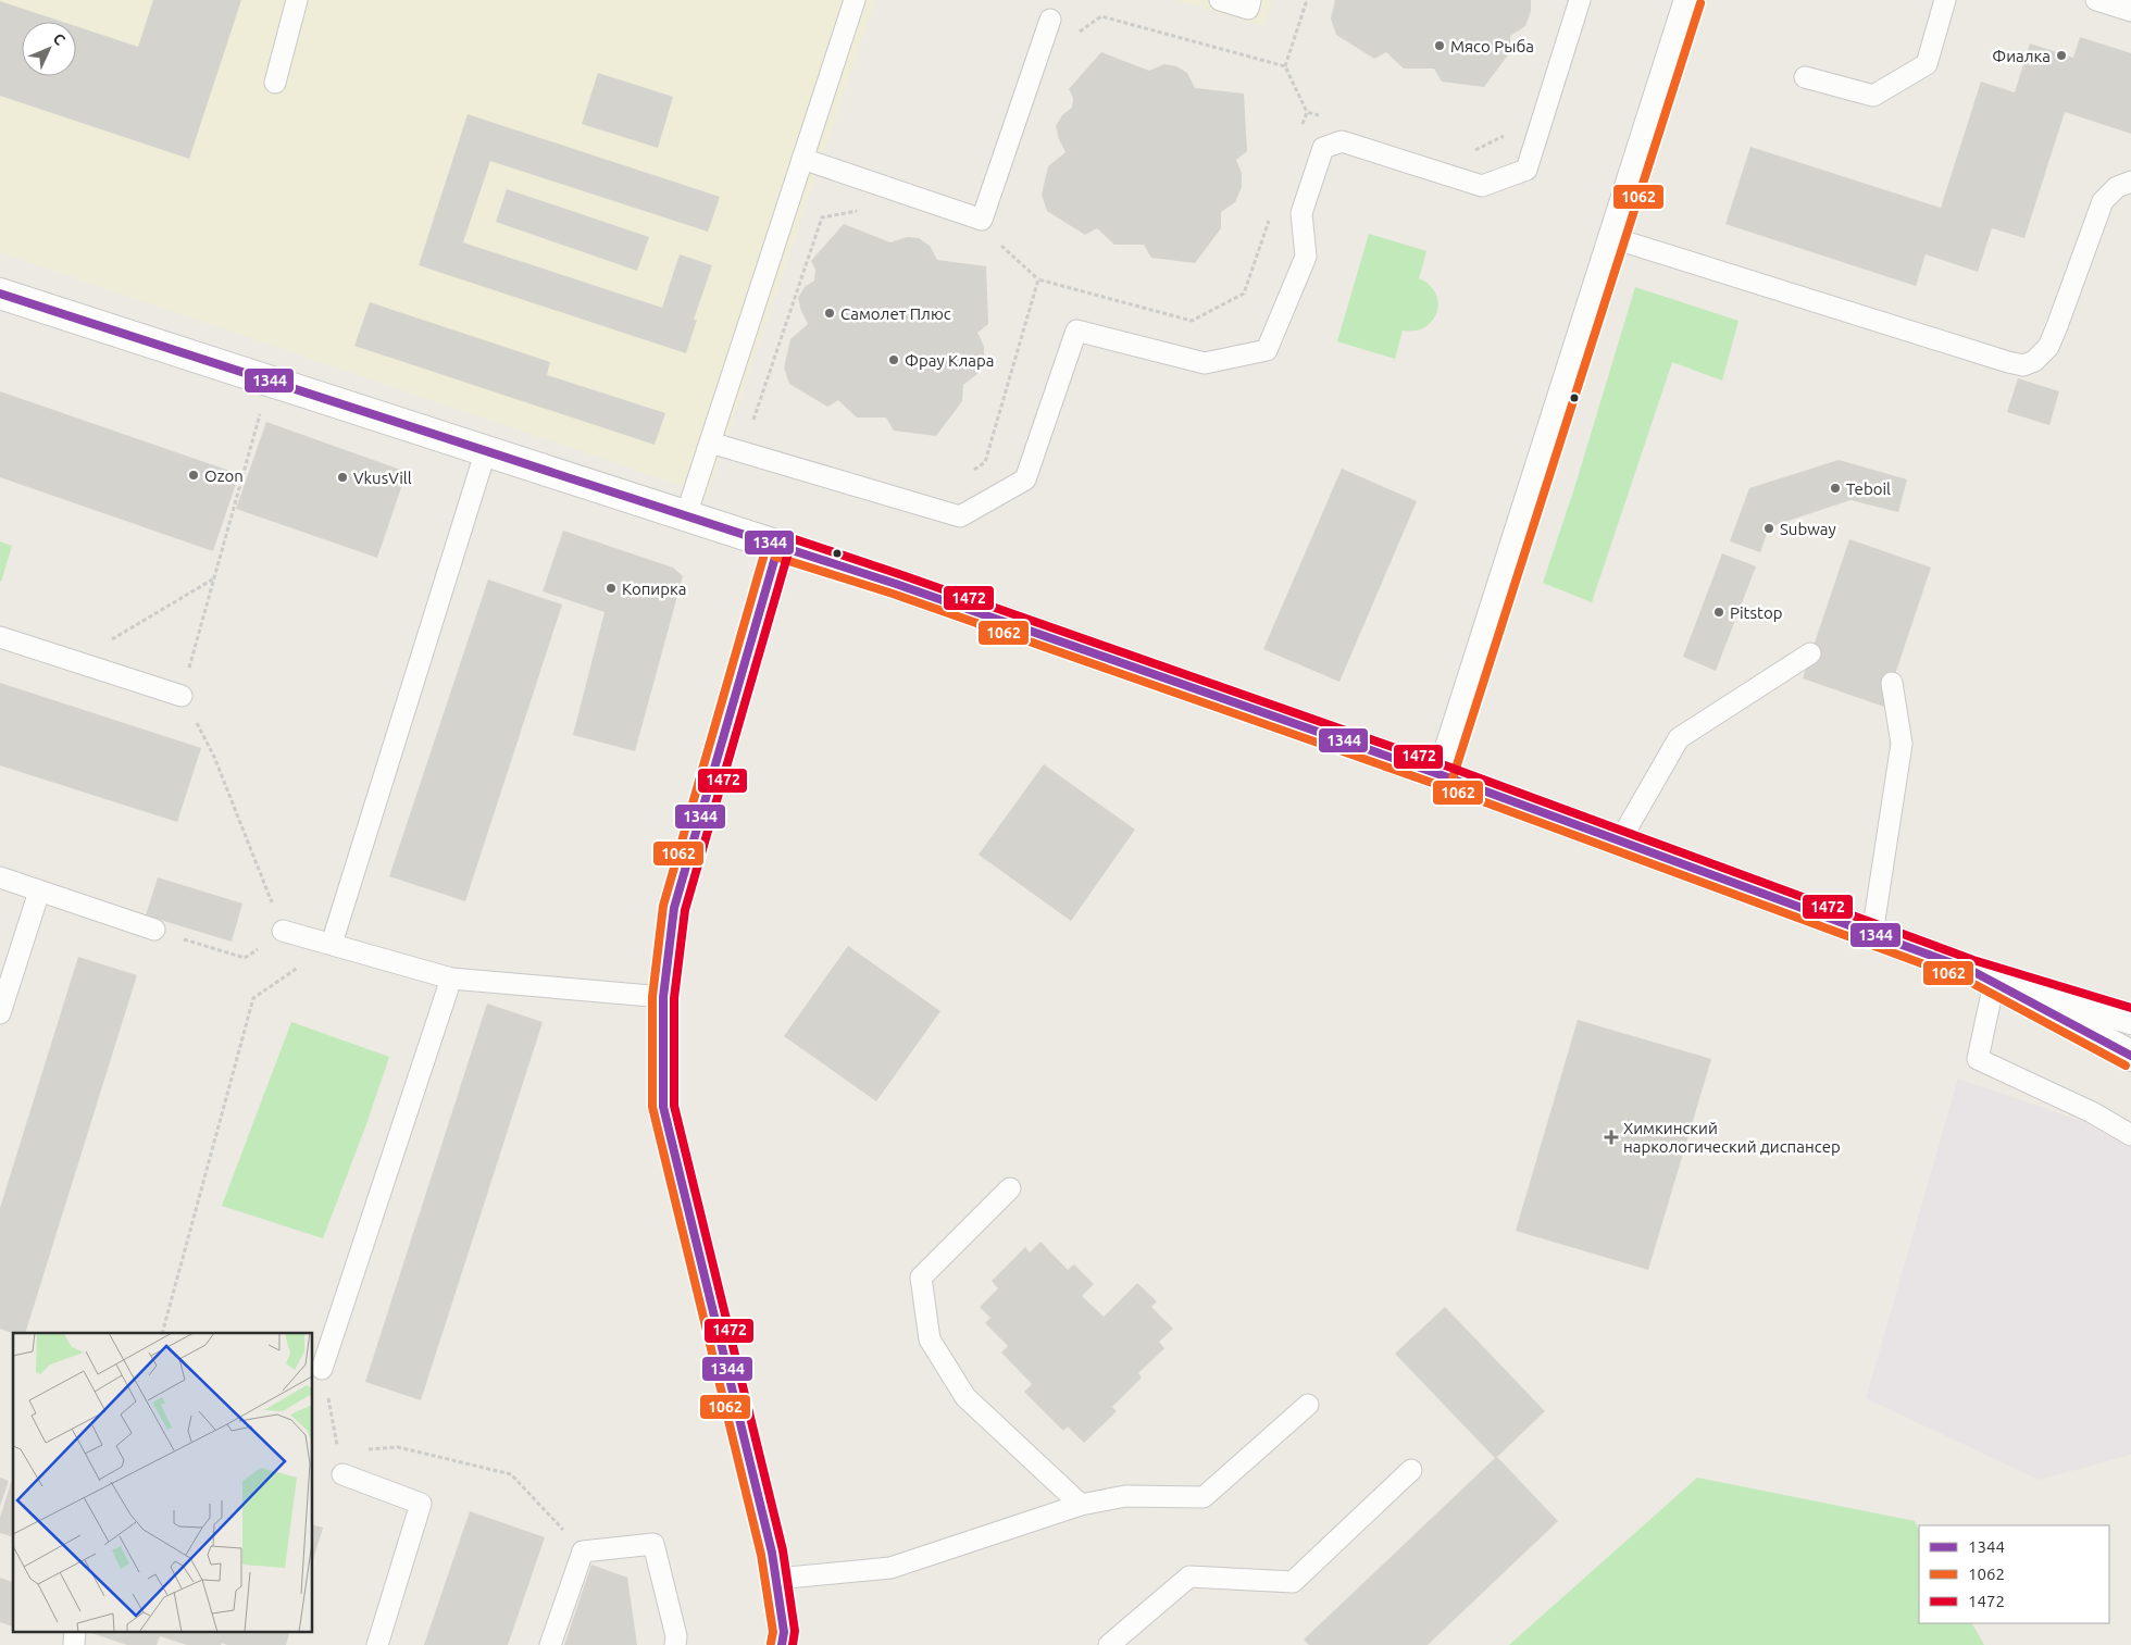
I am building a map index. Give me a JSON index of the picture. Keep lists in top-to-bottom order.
{
  "places": {
    "other": [
      "Мясо Рыба",
      "Фиалка",
      "Самолет Плюс",
      "Фрау Клара",
      "Ozon",
      "VkusVill",
      "Teboil",
      "Subway",
      "Копирка",
      "Pitstop"
    ],
    "health": ["Химкинский наркологический диспансер"]
  },
  "lines": ["transit line 1062", "transit line 1344", "transit line 1472"],
  "legend": ["1344", "1062", "1472"],
  "north": "top right"
}
